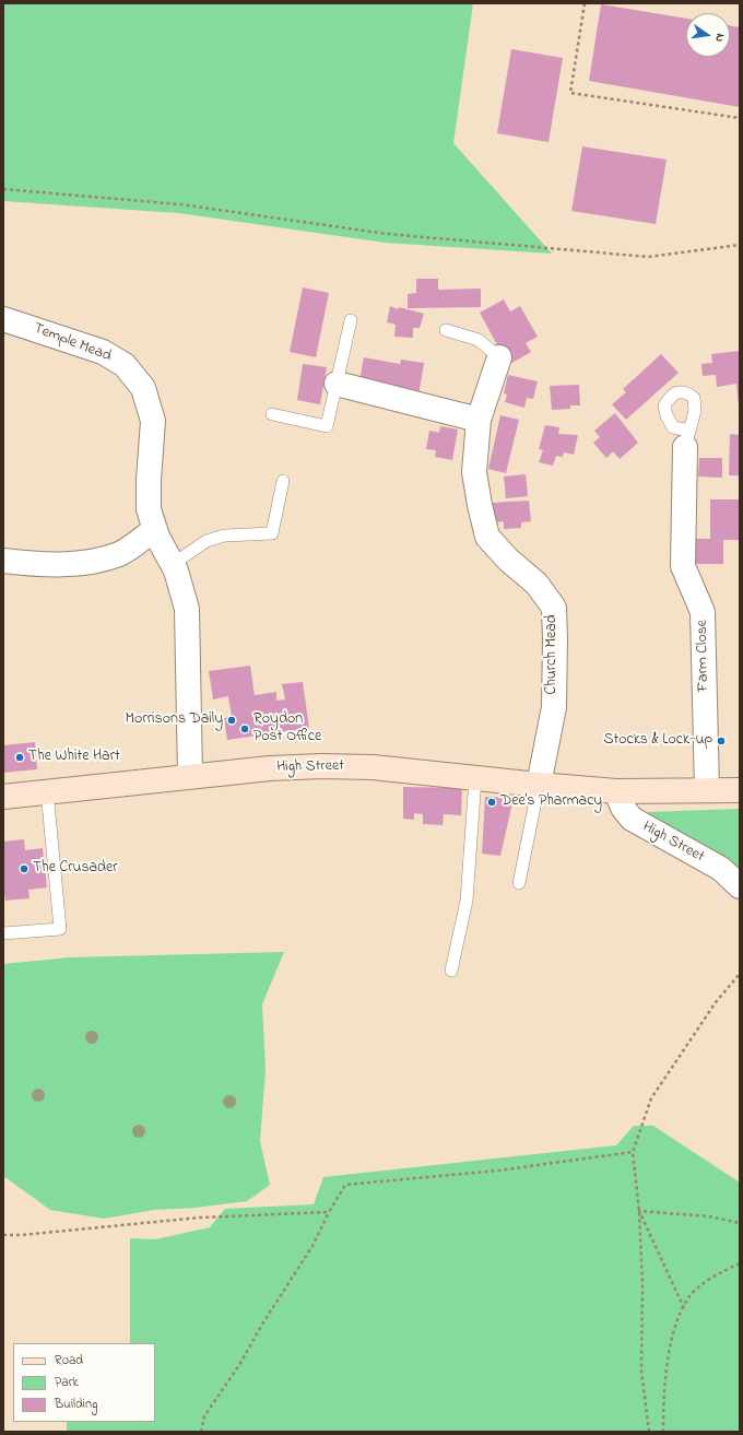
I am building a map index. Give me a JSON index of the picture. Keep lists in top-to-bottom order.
{
  "streets": {
    "main road": ["High Street"],
    "street": ["Temple Mead", "Church Mead", "Farm Close"]
  },
  "crossings": [
    ["Temple Mead", "High Street"],
    ["Church Mead", "High Street"],
    ["Farm Close", "High Street"]
  ],
  "places": [
    "Morrisons Daily",
    "Roydon Post Office",
    "Stocks & Lock-up",
    "The White Hart",
    "Dee's Pharmacy",
    "The Crusader"
  ],
  "legend": ["Road", "Park", "Building"],
  "north": "right"
}
